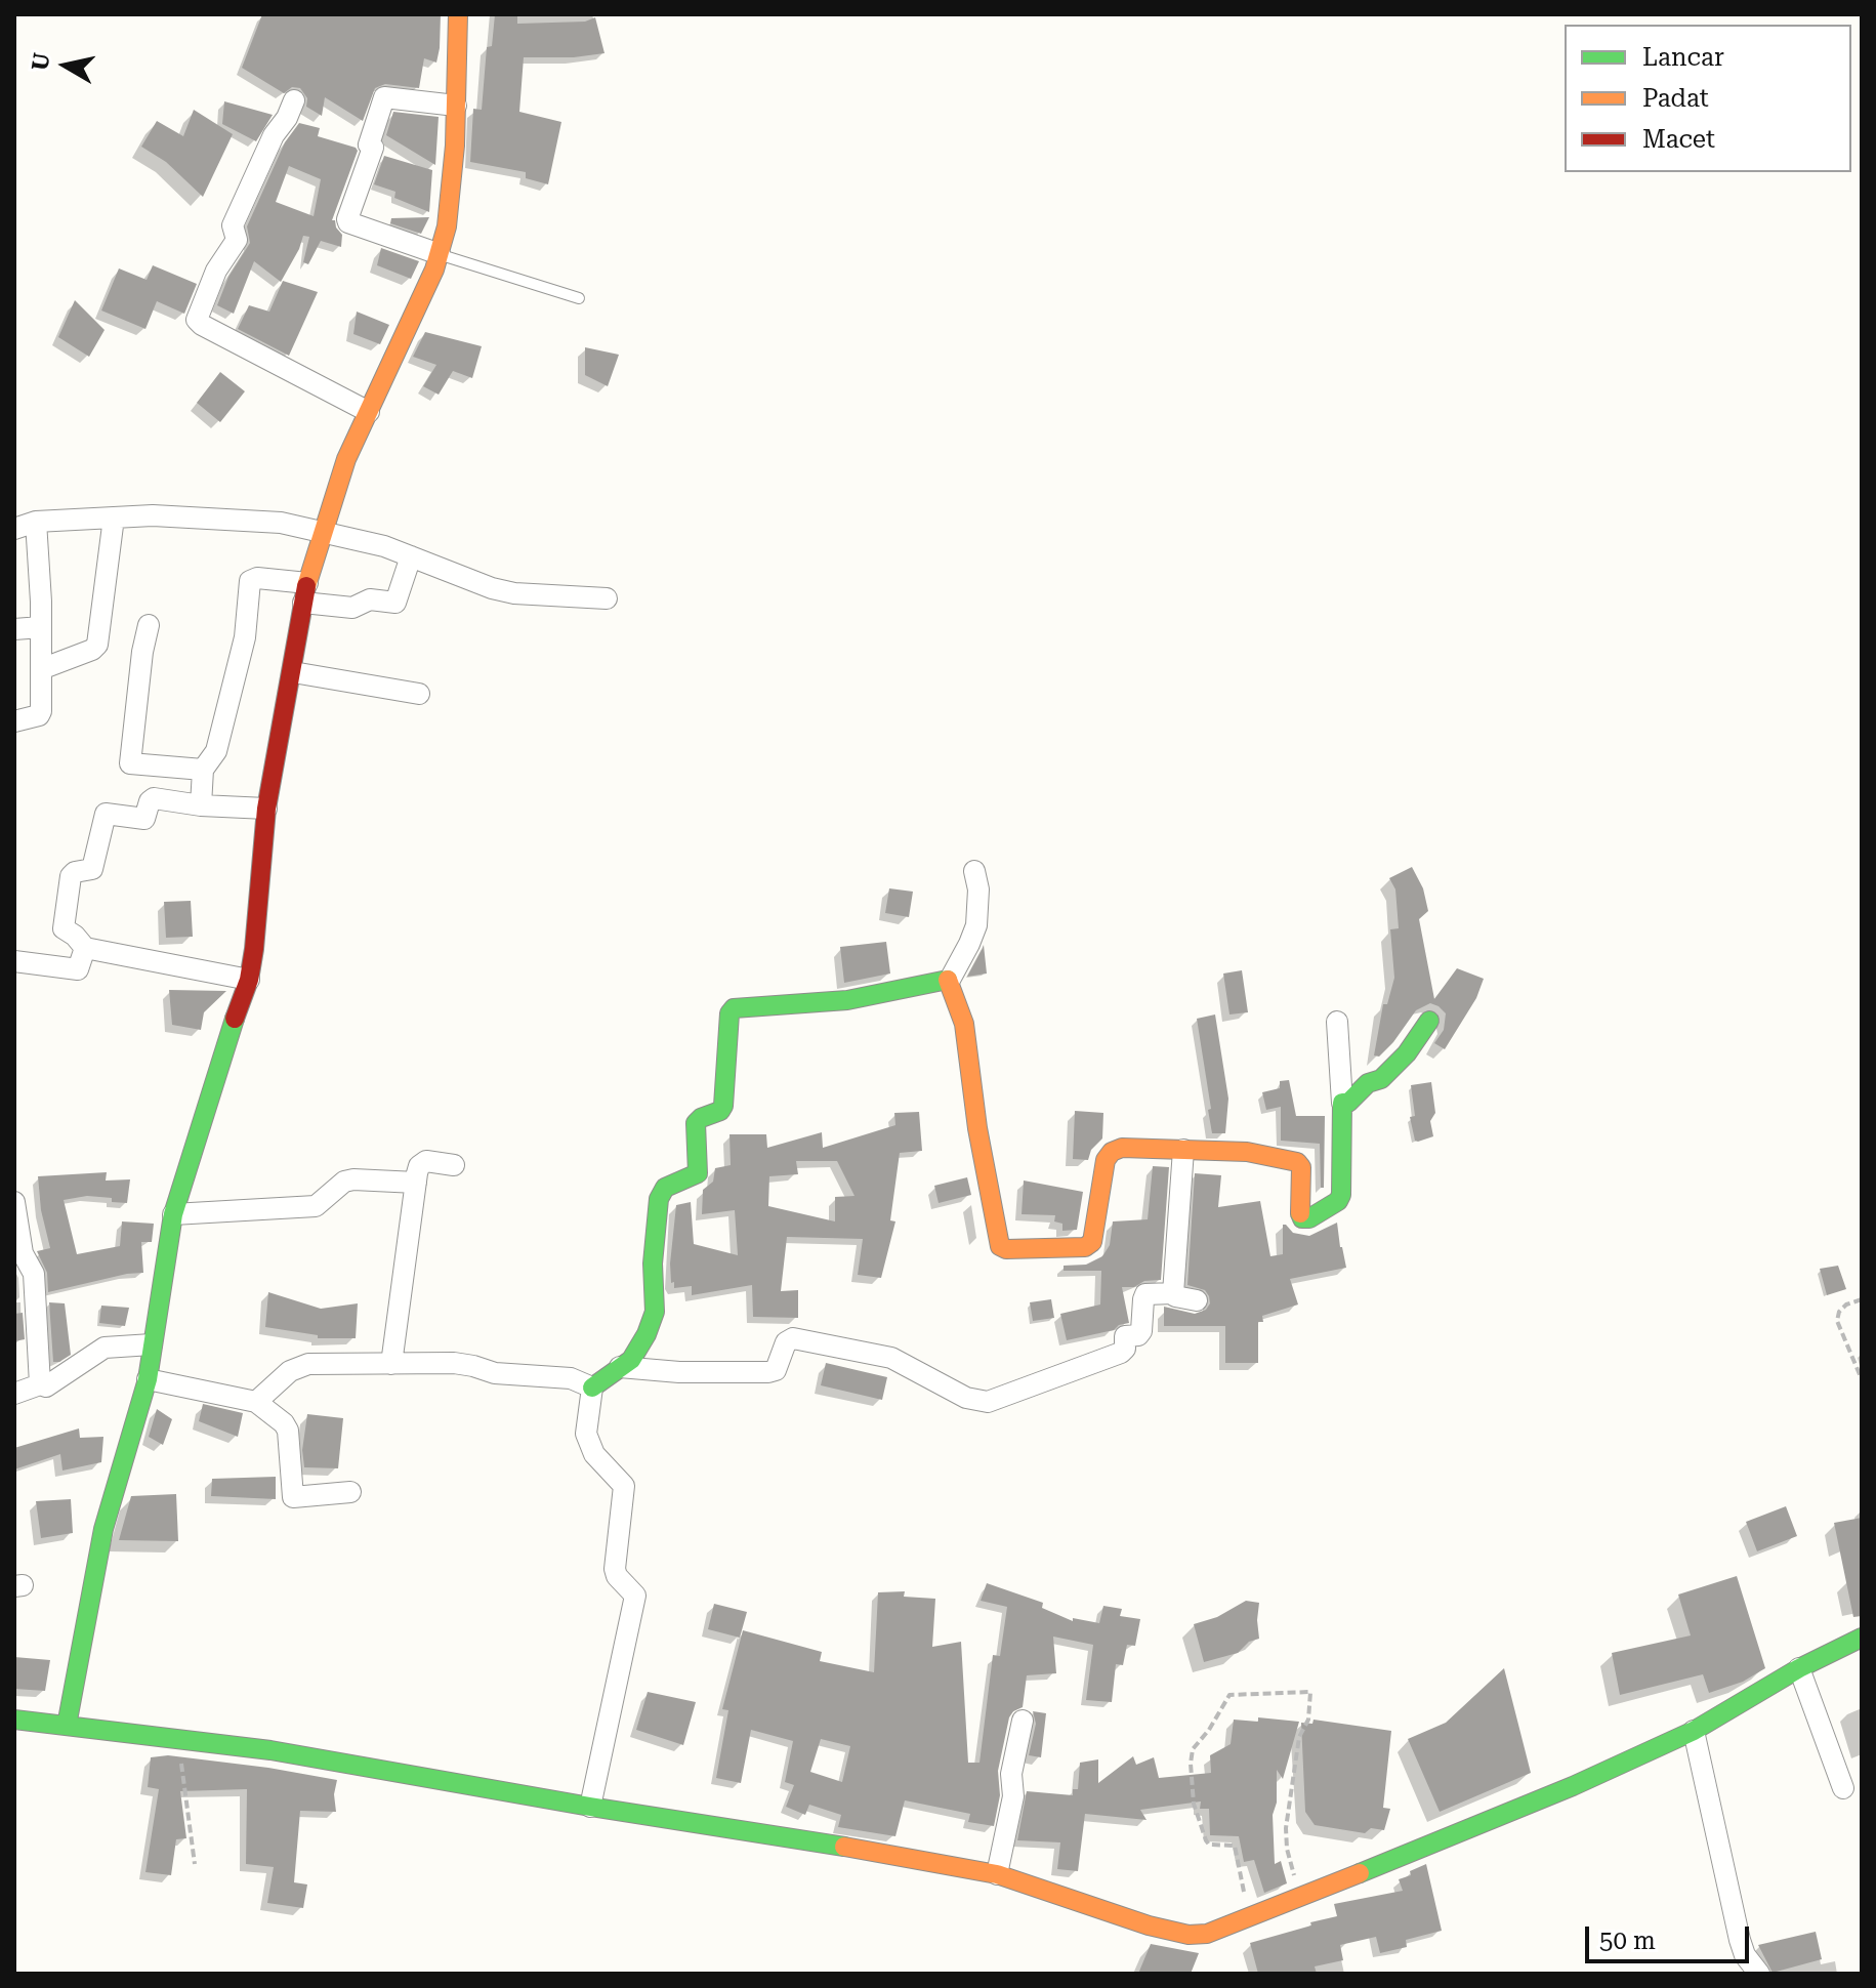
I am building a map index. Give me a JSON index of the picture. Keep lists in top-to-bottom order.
{
  "legend": ["Lancar", "Padat", "Macet"],
  "scale_bar": "50 m",
  "north": "left"
}
